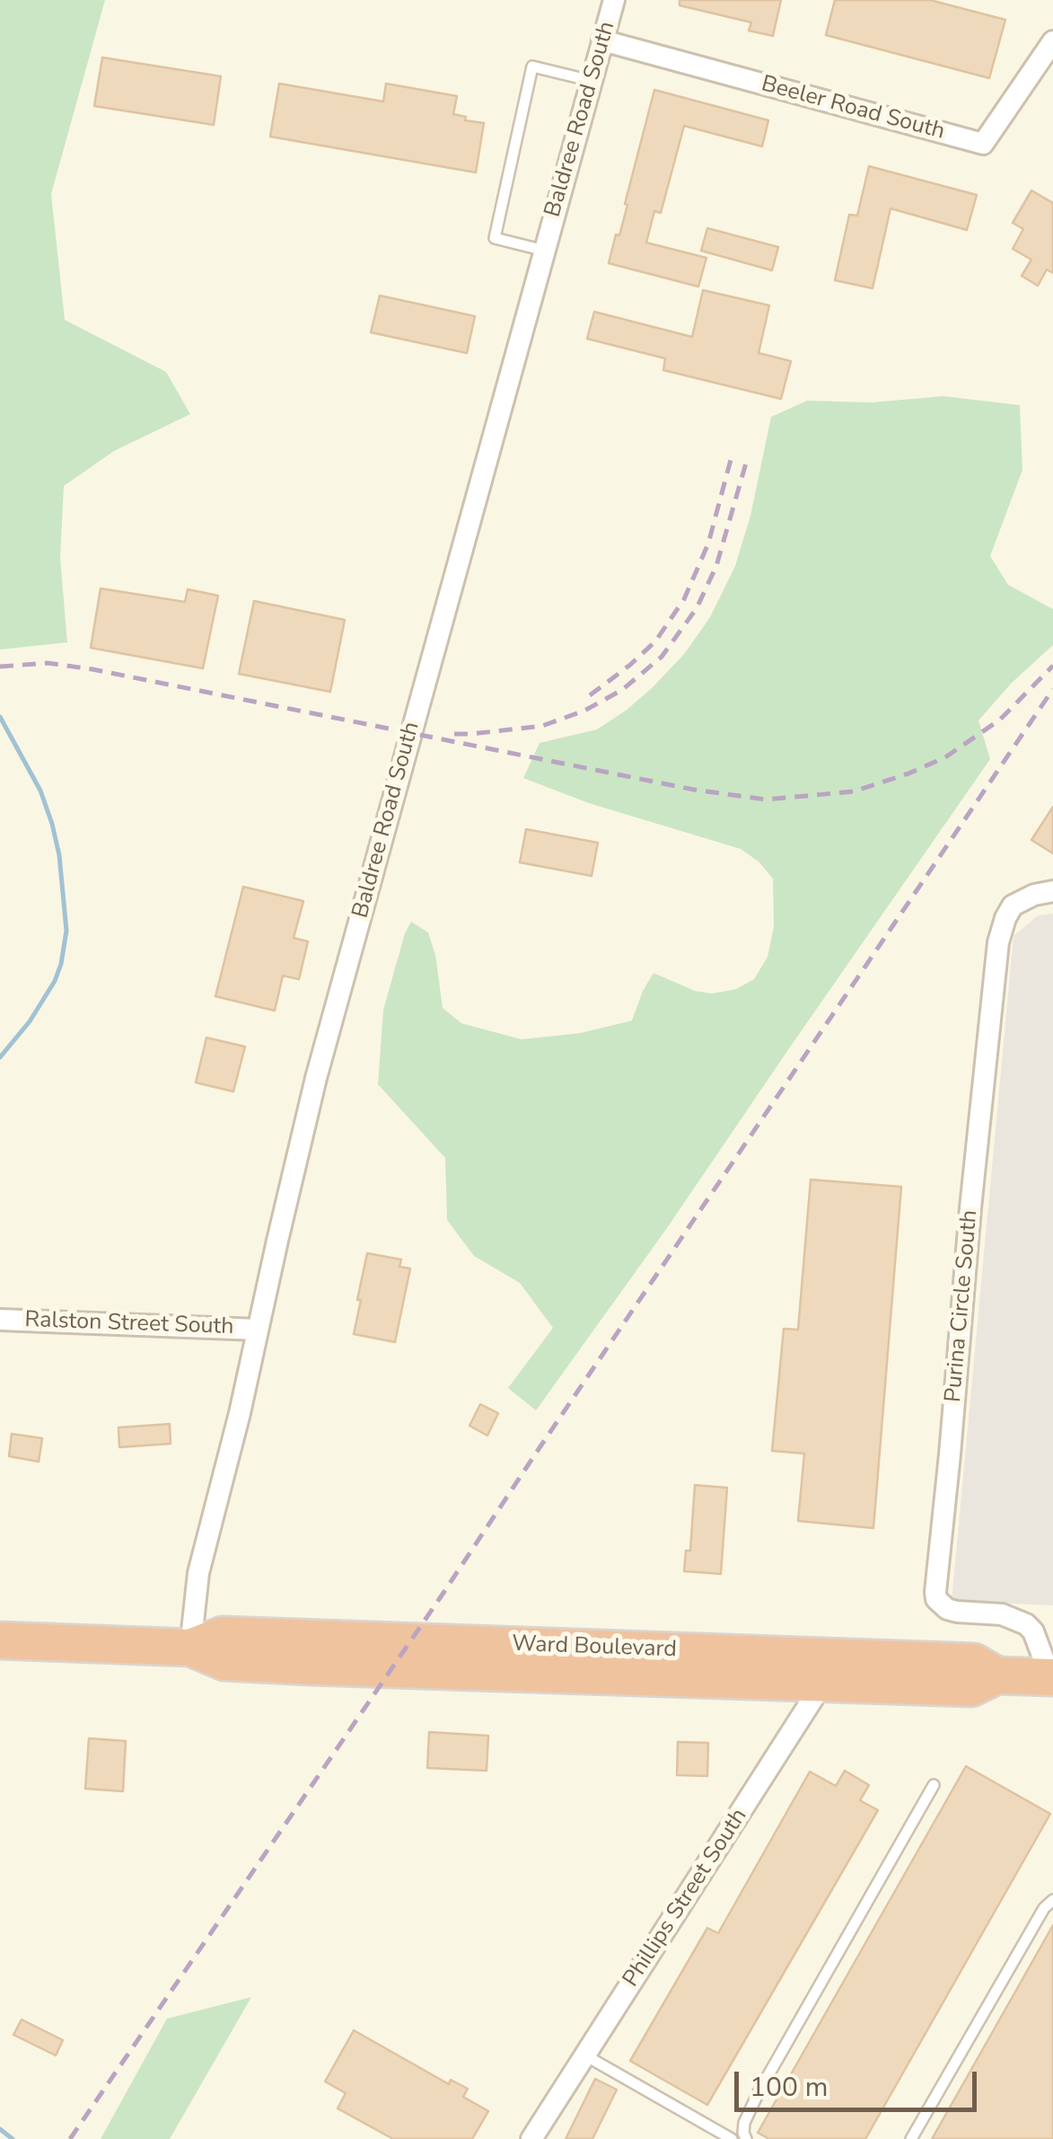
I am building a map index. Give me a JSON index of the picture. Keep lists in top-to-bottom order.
{
  "streets": {
    "highway": ["Ward Boulevard"],
    "street": [
      "Beeler Road South",
      "Baldree Road South",
      "Purina Circle South",
      "Ralston Street South",
      "Phillips Street South"
    ]
  },
  "crossings": [
    ["Beeler Road South", "Baldree Road South"],
    ["Baldree Road South", "Ralston Street South"],
    ["Baldree Road South", "Ward Boulevard"],
    ["Purina Circle South", "Ward Boulevard"],
    ["Ward Boulevard", "Phillips Street South"]
  ],
  "scale_bar": "100 m"
}
